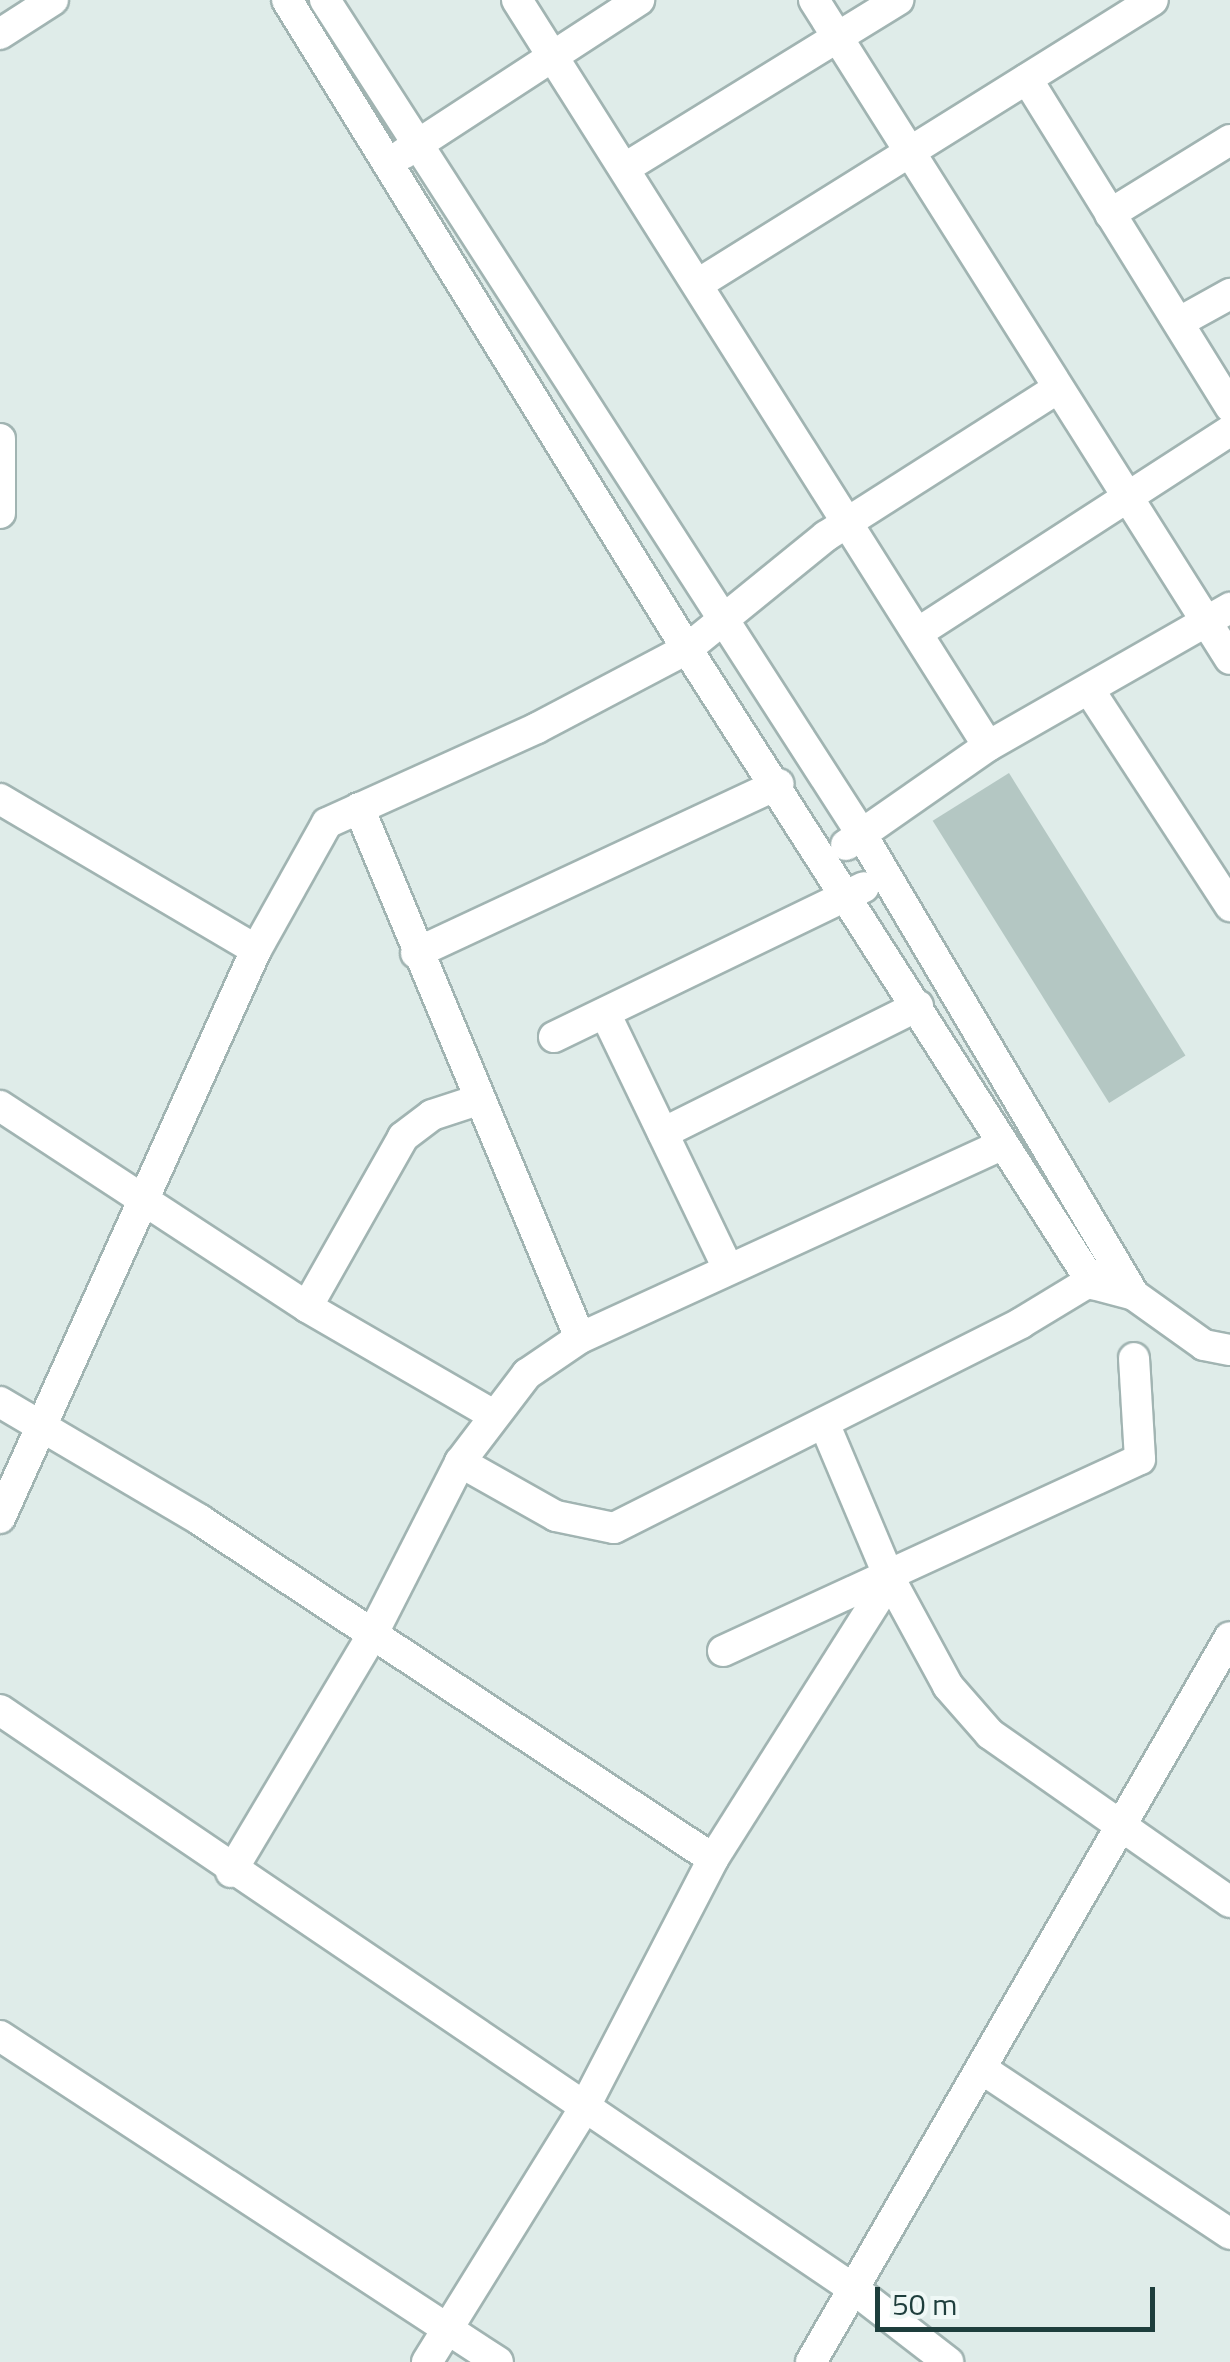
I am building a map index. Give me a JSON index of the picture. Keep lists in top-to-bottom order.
{
  "scale_bar": "50 m"
}
